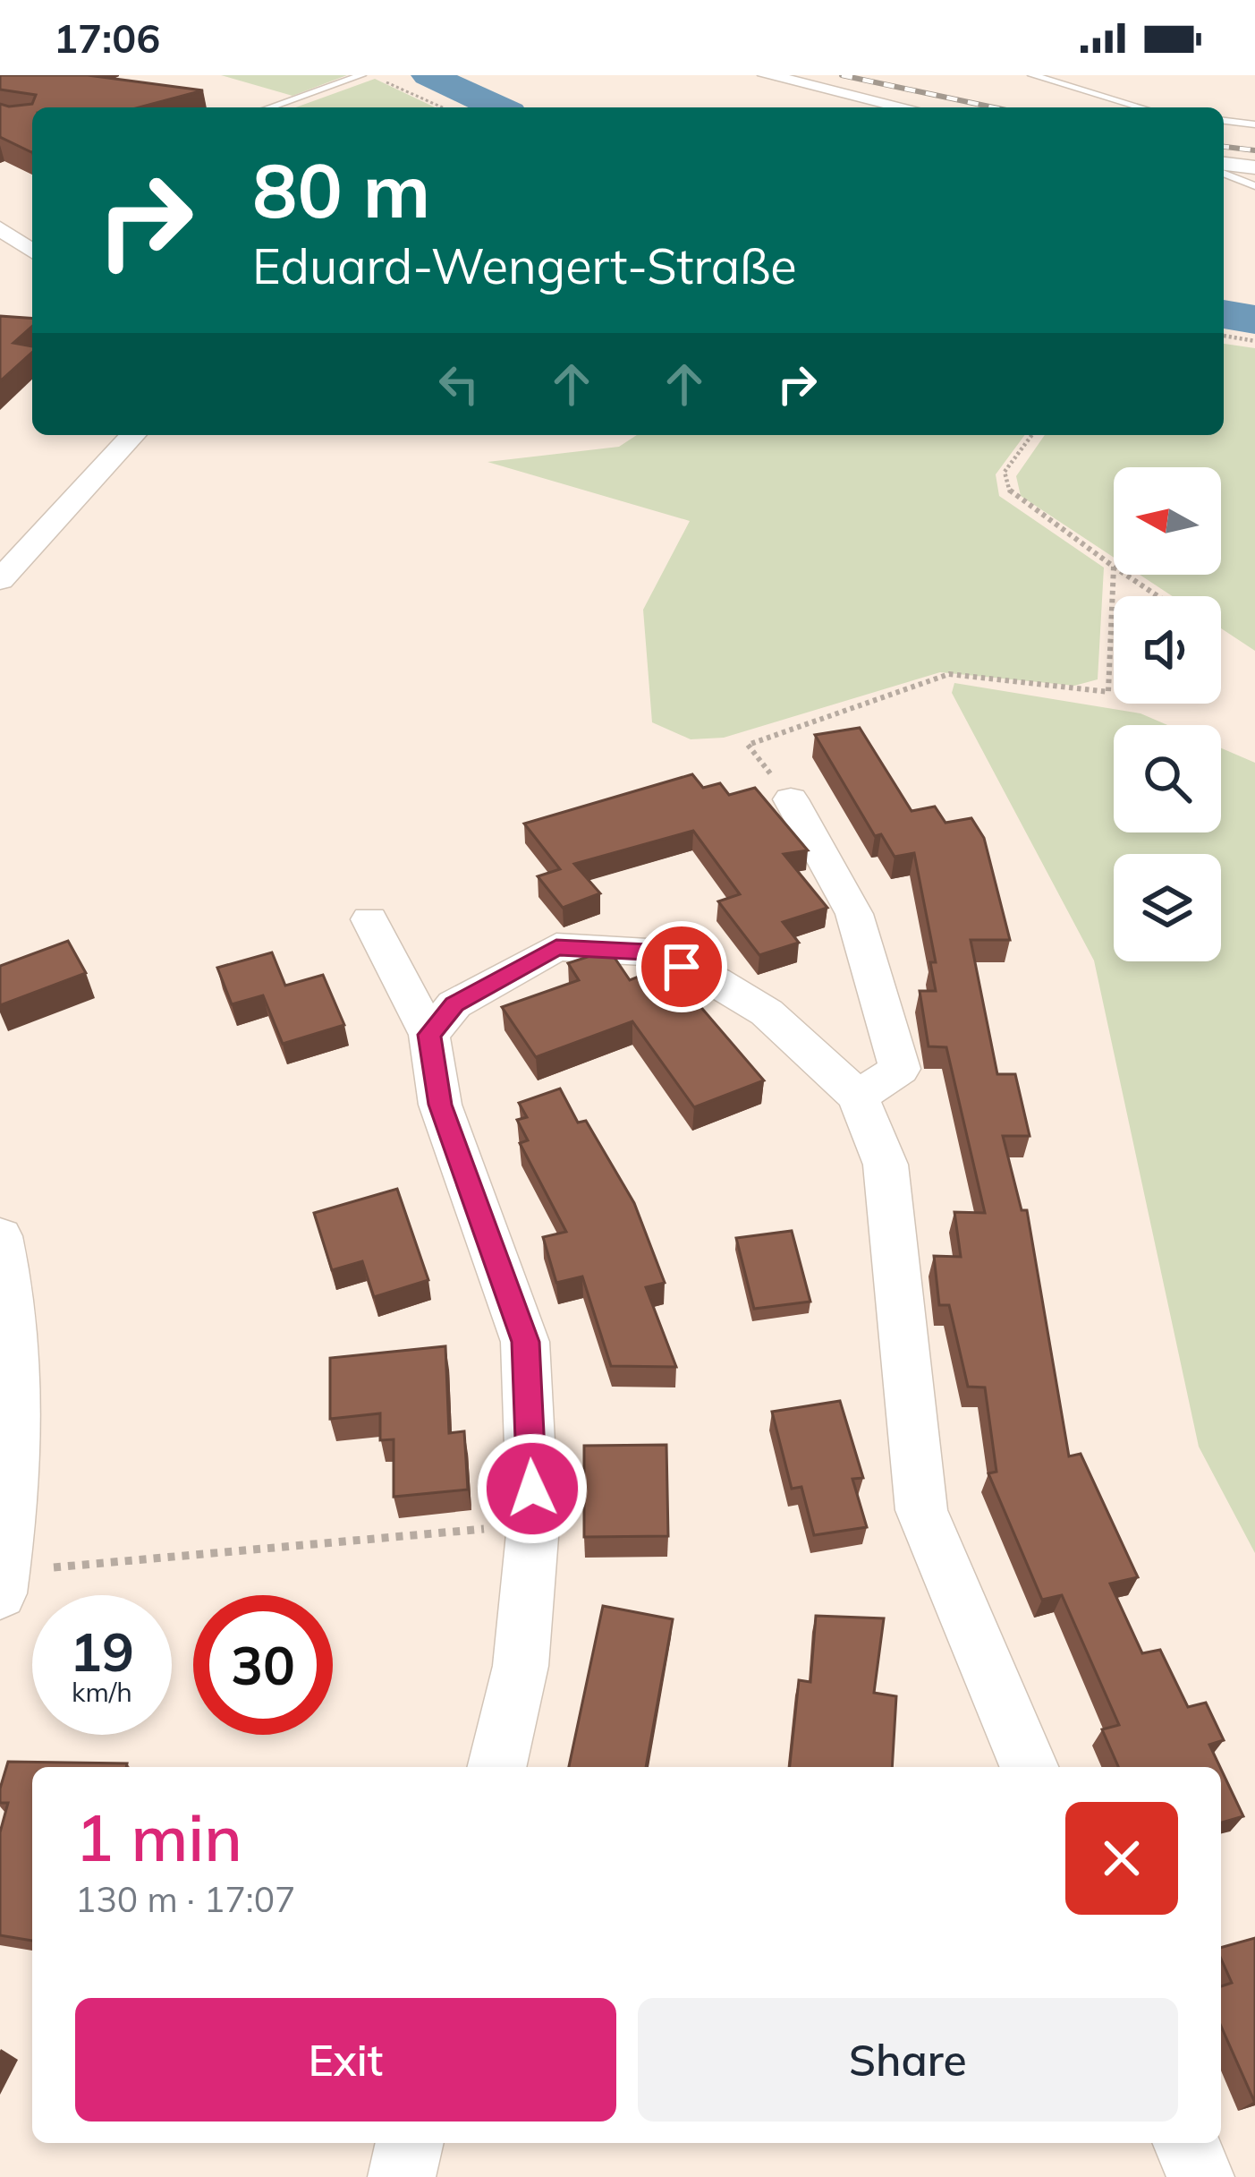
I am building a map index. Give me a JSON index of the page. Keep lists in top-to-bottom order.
{
  "north": "left",
  "page": {
    "status": "17:06",
    "turn": ["80 m", "Eduard-Wengert-Straße"],
    "speed": "19 km/h",
    "limit": "30",
    "heading": ["1 min", "130 m · 17:07"],
    "buttons": ["Exit", "Share"]
  }
}
